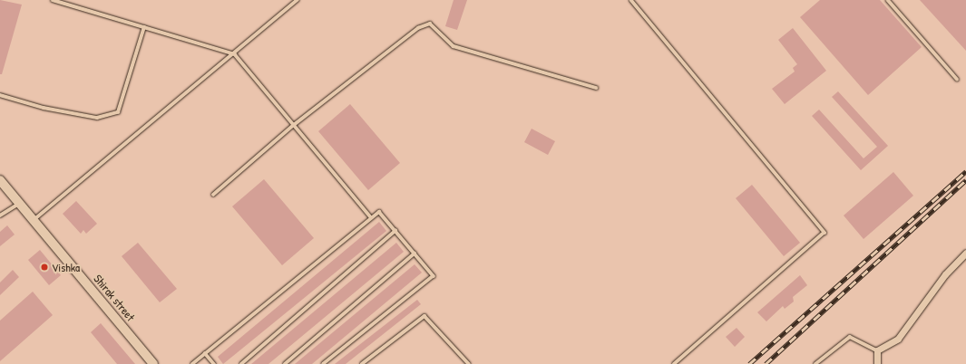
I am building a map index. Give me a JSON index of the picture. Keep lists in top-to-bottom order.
{
  "streets": {
    "main road": ["Shirak street"]
  },
  "places": ["Vishka"]
}
